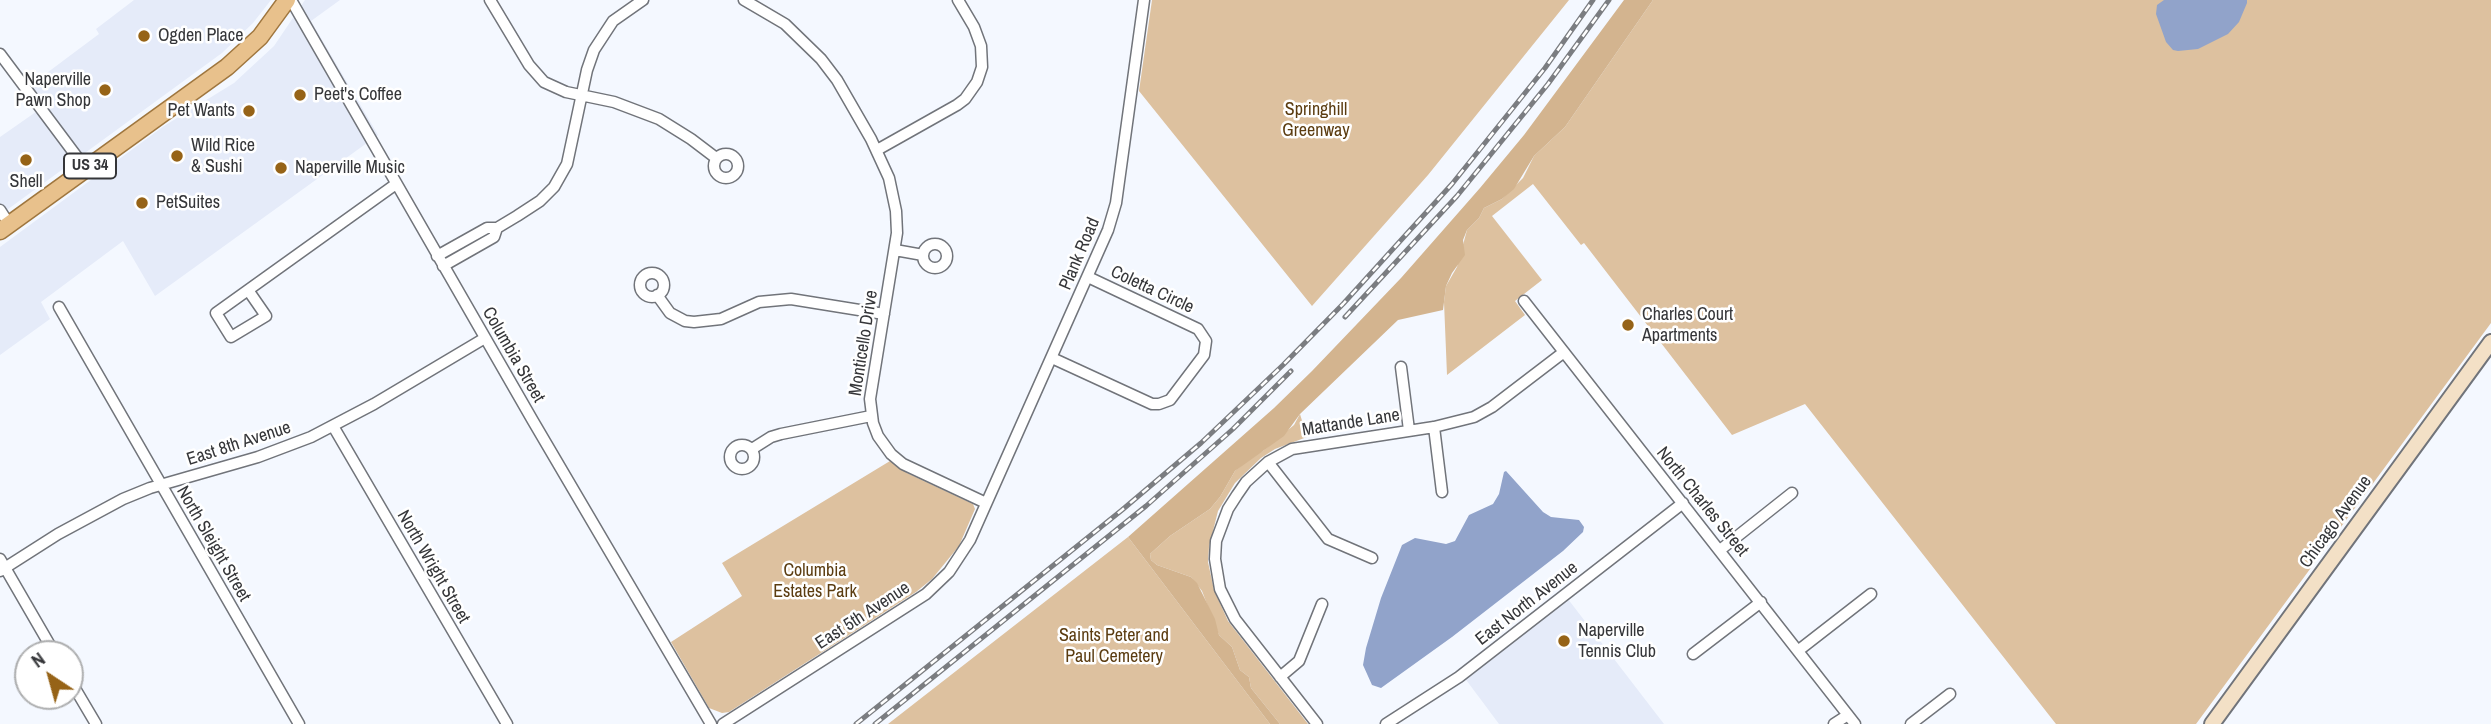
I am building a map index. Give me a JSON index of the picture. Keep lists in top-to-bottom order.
{
  "streets": {
    "main road": ["US 34", "Chicago Avenue"],
    "street": [
      "Plank Road",
      "Coletta Circle",
      "Monticello Drive",
      "Columbia Street",
      "Mattande Lane",
      "East 8th Avenue",
      "North Charles Street",
      "North Sleight Street",
      "North Wright Street",
      "East North Avenue",
      "East 5th Avenue"
    ]
  },
  "crossings": [
    ["US 34", "Columbia Street"],
    ["Plank Road", "Coletta Circle"],
    ["Plank Road", "Monticello Drive"],
    ["Plank Road", "East 5th Avenue"],
    ["Monticello Drive", "East 5th Avenue"],
    ["Columbia Street", "East 8th Avenue"],
    ["Mattande Lane", "North Charles Street"],
    ["East 8th Avenue", "North Sleight Street"],
    ["East 8th Avenue", "North Wright Street"],
    ["North Charles Street", "East North Avenue"]
  ],
  "parks": ["Springhill Greenway", "Columbia Estates Park", "Saints Peter and Paul Cemetery"],
  "places": [
    "Ogden Place",
    "Naperville Pawn Shop",
    "Peet's Coffee",
    "Pet Wants",
    "Wild Rice & Sushi",
    "Shell",
    "Naperville Music",
    "PetSuites",
    "Charles Court Apartments",
    "Naperville Tennis Club"
  ],
  "north": "top left"
}
